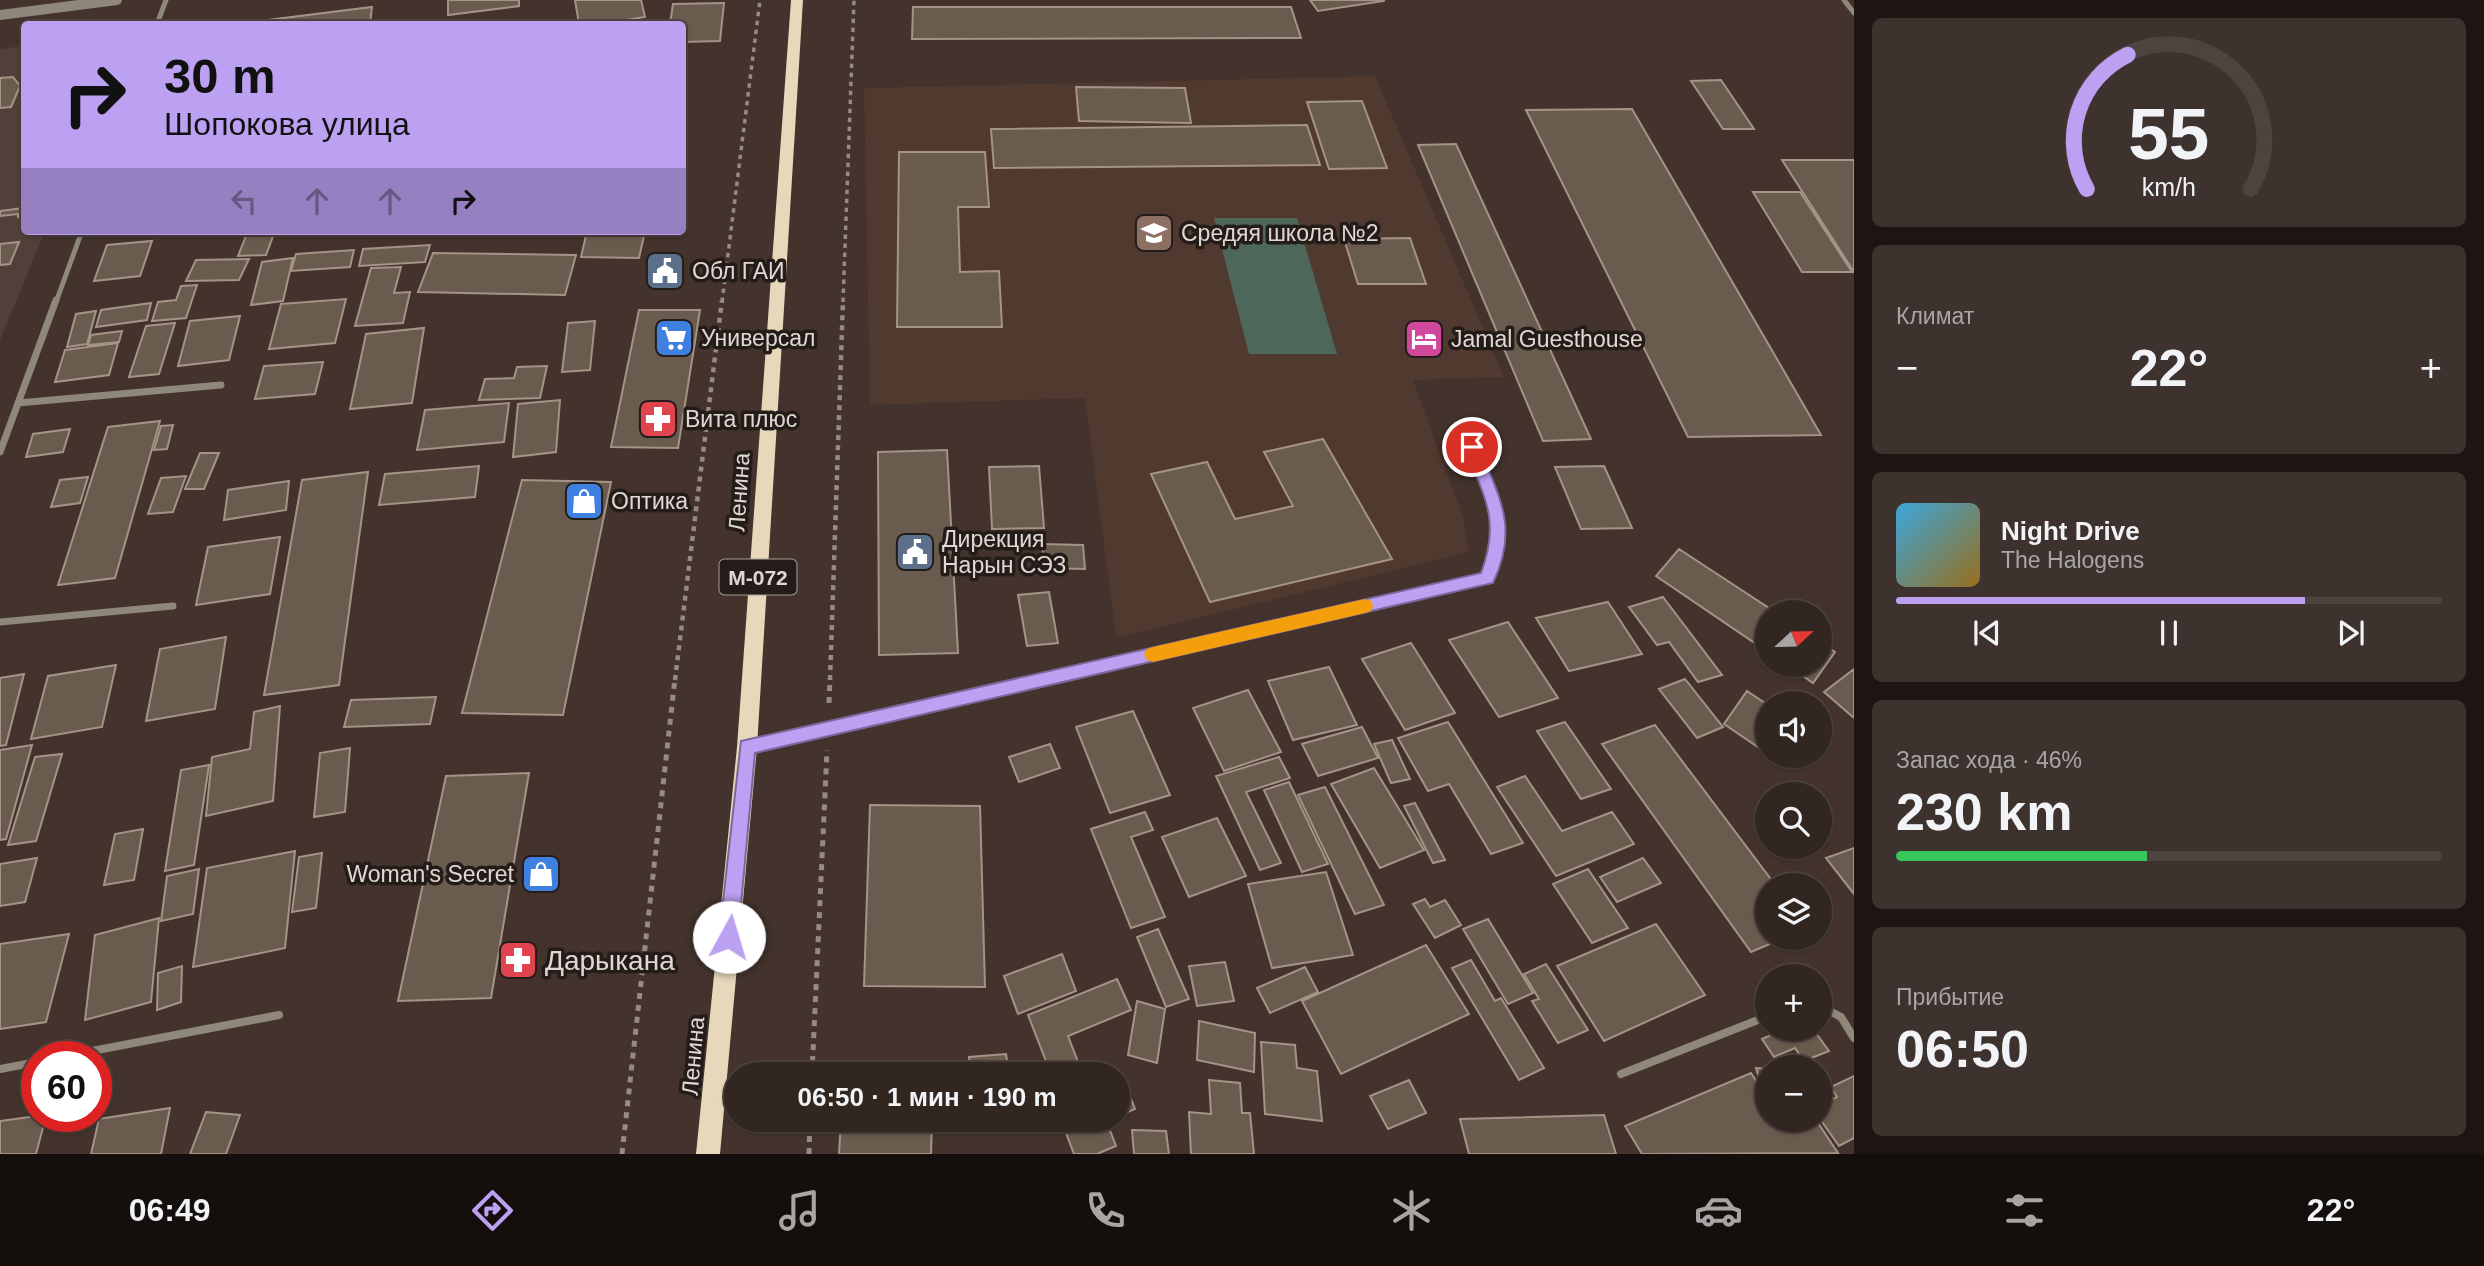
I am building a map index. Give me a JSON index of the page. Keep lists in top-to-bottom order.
{
  "streets": {
    "main road": ["Ленина", "М-072"]
  },
  "places": {
    "school or university": ["Средяя школа №2"],
    "public building": ["Обл ГАИ", "Дирекция Нарын СЭЗ"],
    "supermarket": ["Универсал"],
    "hotel": ["Jamal Guesthouse"],
    "pharmacy": ["Вита плюс", "Дарыкана"],
    "shop": ["Оптика", "Woman's Secret"]
  },
  "north": "right",
  "page": {
    "turn": ["30 m", "Шопокова улица"],
    "tile": [
      "Климат",
      ["Запас хода · 46%", "230 km"],
      ["Прибытие", "06:50"]
    ],
    "heat": ["−", "22°", "+"],
    "song": ["Night Drive", "The Halogens"],
    "map_buttons": ["+", "−"],
    "limit": "60",
    "trip": "06:50 · 1 мин · 190 m",
    "tabs": ["06:49", "22°"],
    "gauge": ["55", "km/h"]
  }
}
